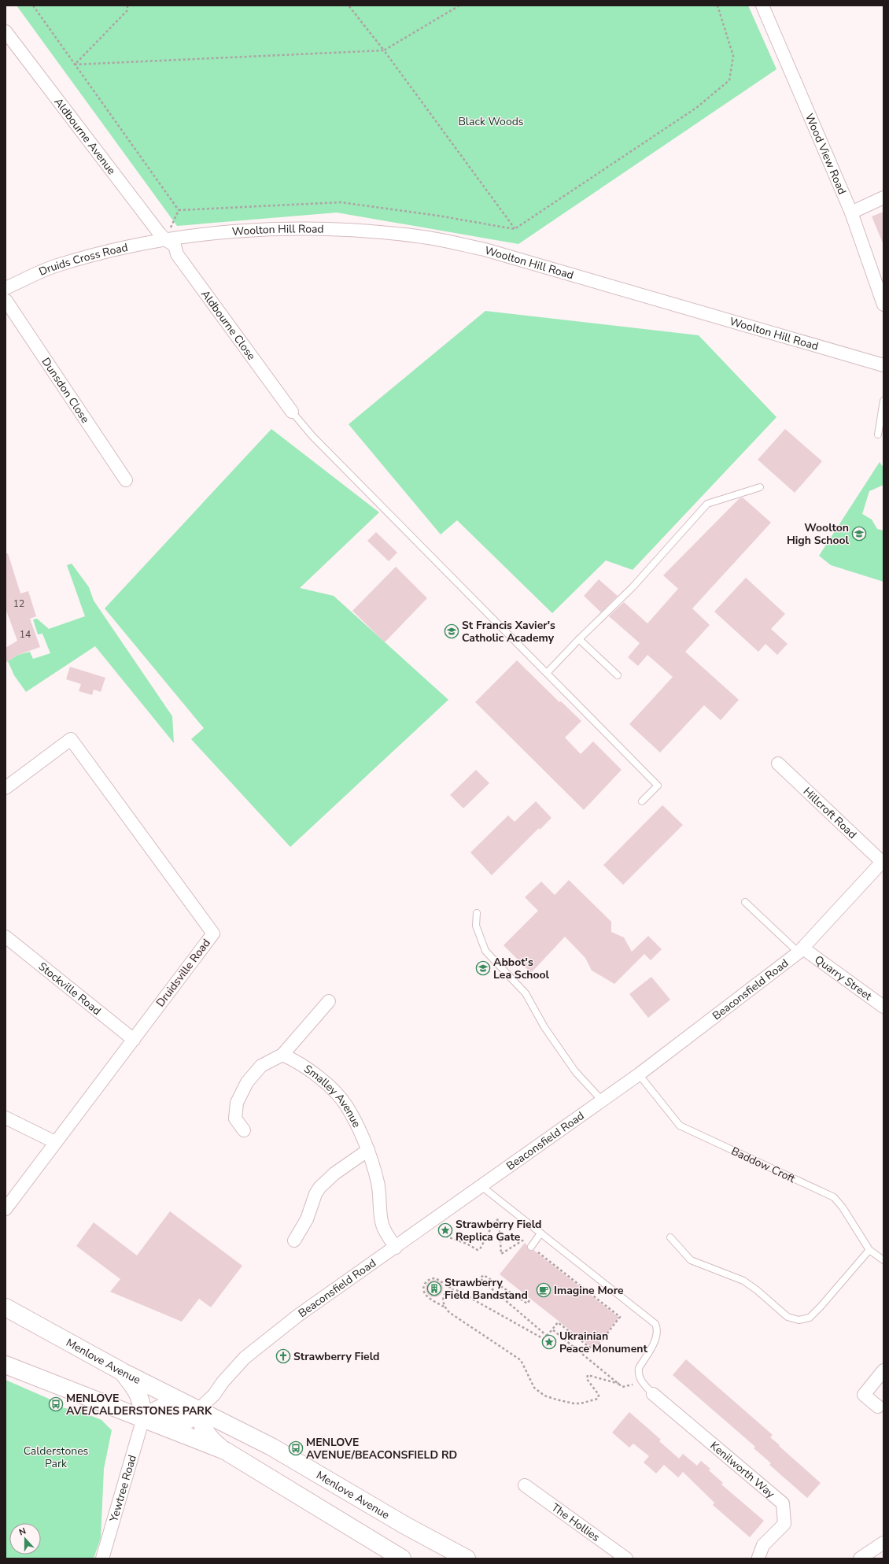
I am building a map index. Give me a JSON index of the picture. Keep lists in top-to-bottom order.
{
  "streets": {
    "highway": ["Menlove Avenue"],
    "street": [
      "Aldbourne Avenue",
      "Wood View Road",
      "Woolton Hill Road",
      "Druids Cross Road",
      "Aldbourne Close",
      "Dunsdon Close",
      "Hillcroft Road",
      "Druidsville Road",
      "Quarry Street",
      "Stockville Road",
      "Beaconsfield Road",
      "Smalley Avenue",
      "Kenilworth Way",
      "Yewtree Road",
      "The Hollies"
    ],
    "lane": ["Baddow Croft"]
  },
  "crossings": [
    ["Aldbourne Avenue", "Woolton Hill Road"],
    ["Aldbourne Avenue", "Druids Cross Road"],
    ["Aldbourne Avenue", "Aldbourne Close"],
    ["Woolton Hill Road", "Druids Cross Road"],
    ["Woolton Hill Road", "Aldbourne Close"],
    ["Druids Cross Road", "Aldbourne Close"],
    ["Hillcroft Road", "Beaconsfield Road"],
    ["Druidsville Road", "Stockville Road"],
    ["Quarry Street", "Beaconsfield Road"],
    ["Beaconsfield Road", "Smalley Avenue"],
    ["Beaconsfield Road", "Baddow Croft"],
    ["Beaconsfield Road", "Menlove Avenue"]
  ],
  "parks": ["Black Woods", "Calderstones Park"],
  "places": {
    "school or university": ["Woolton High School", "St Francis Xavier's Catholic Academy", "Abbot's Lea School"],
    "place": ["Strawberry Field Replica Gate", "Ukrainian Peace Monument"],
    "building": ["Strawberry Field Bandstand"],
    "cafe": ["Imagine More"],
    "church": ["Strawberry Field"],
    "bus stop": ["MENLOVE AVE/CALDERSTONES PARK", "MENLOVE AVENUE/BEACONSFIELD RD"]
  },
  "house_numbers": ["12", "14"],
  "north": "top"
}
